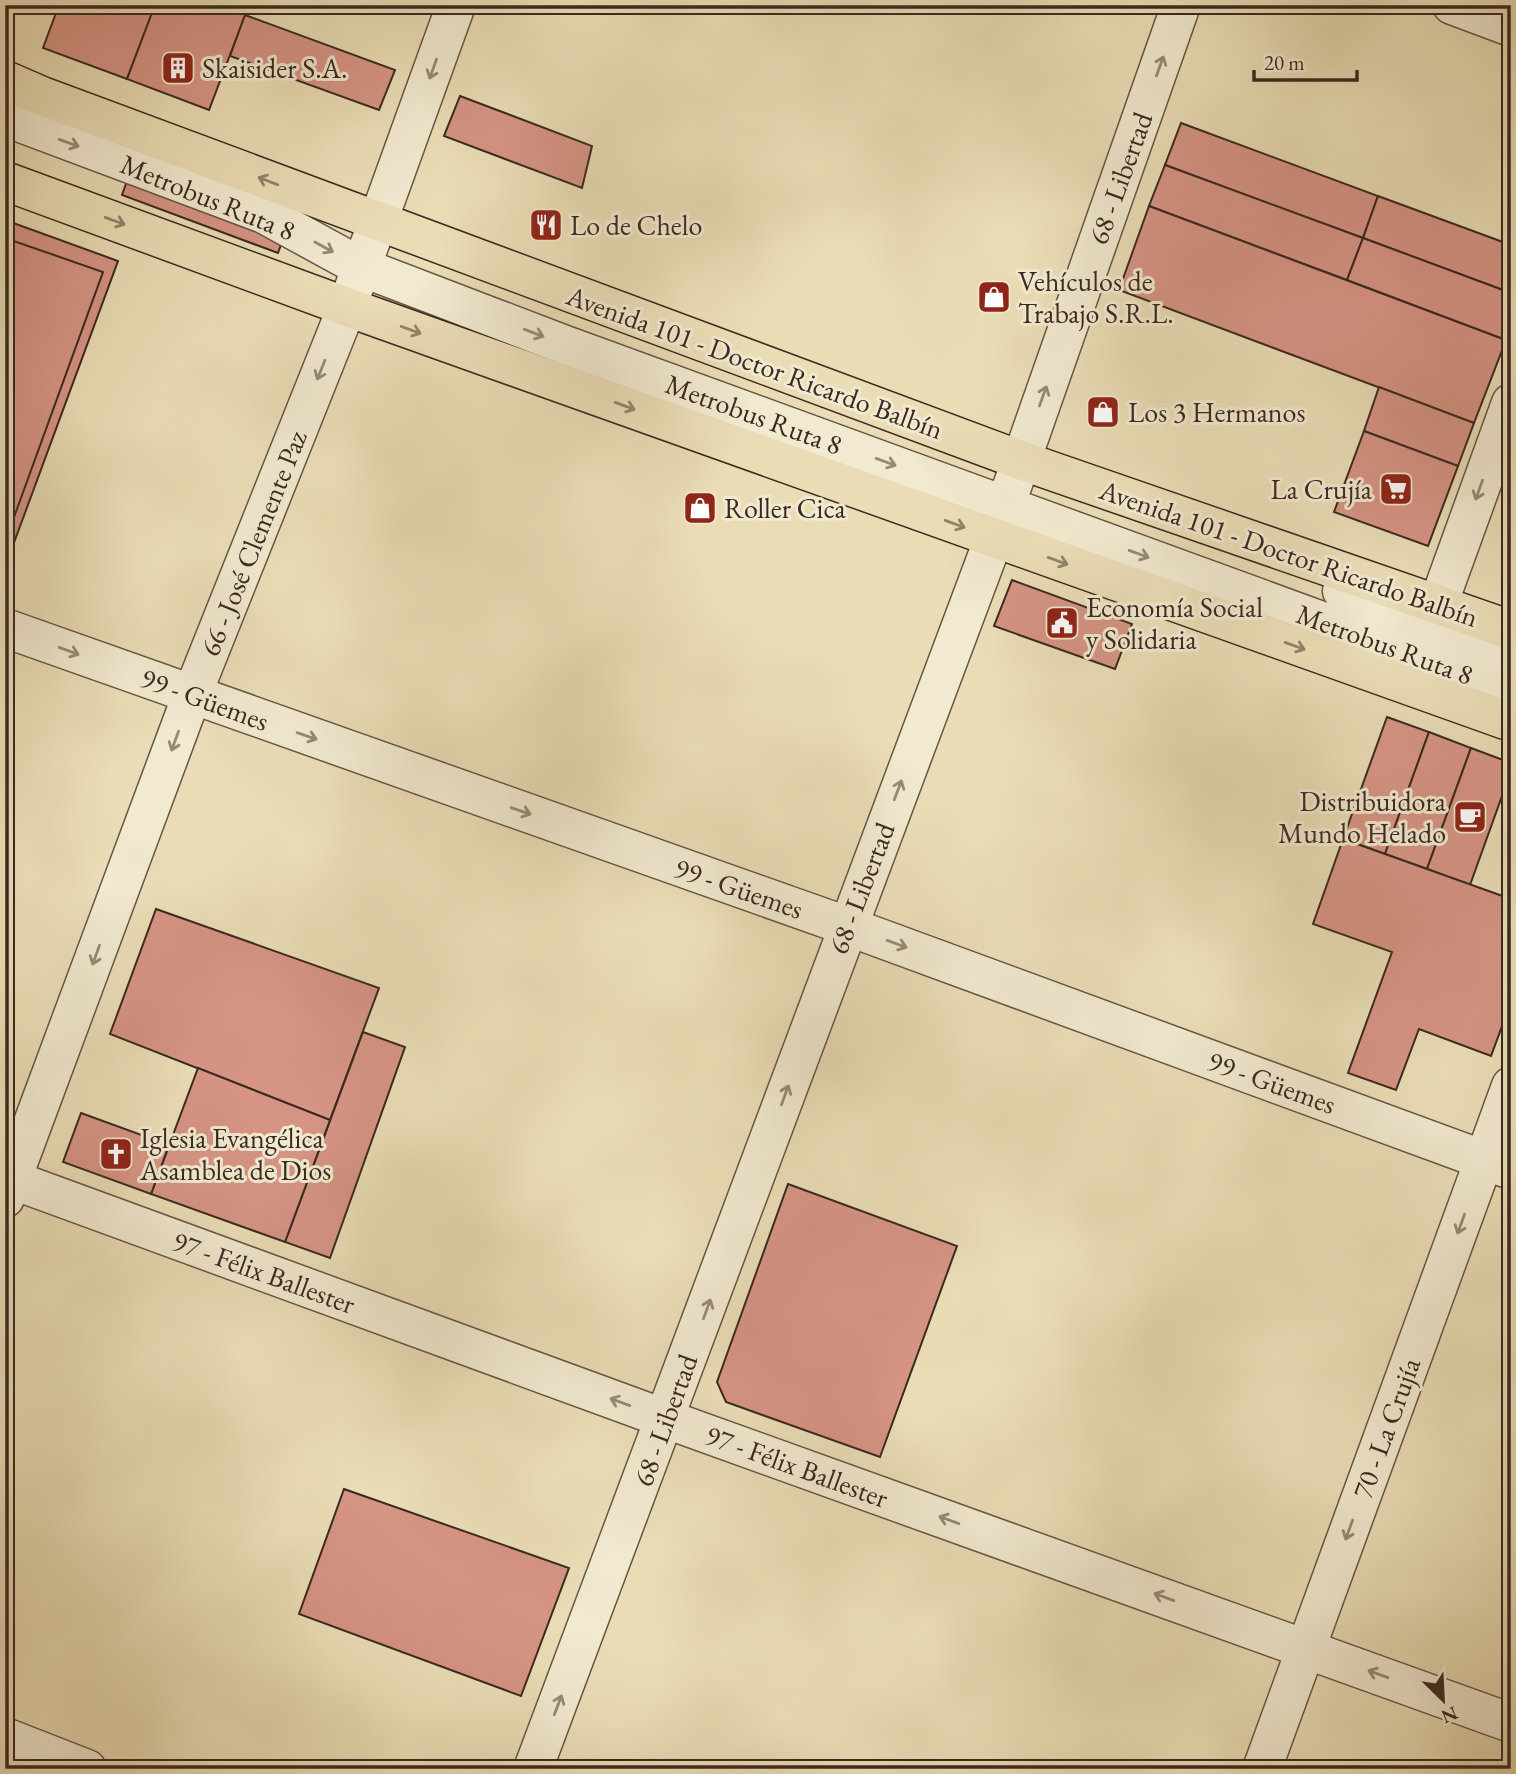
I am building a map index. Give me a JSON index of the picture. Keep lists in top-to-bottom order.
{
  "streets": {
    "main road": ["Avenida 101 - Doctor Ricardo Balbín"],
    "street": [
      "68 - Libertad",
      "Metrobus Ruta 8",
      "66 - José Clemente Paz",
      "99 - Güemes",
      "97 - Félix Ballester",
      "70 - La Crujía"
    ]
  },
  "crossings": [
    ["68 - Libertad", "Metrobus Ruta 8"],
    ["68 - Libertad", "Avenida 101 - Doctor Ricardo Balbín"],
    ["68 - Libertad", "99 - Güemes"],
    ["68 - Libertad", "97 - Félix Ballester"],
    ["Metrobus Ruta 8", "Avenida 101 - Doctor Ricardo Balbín"],
    ["Metrobus Ruta 8", "66 - José Clemente Paz"],
    ["Avenida 101 - Doctor Ricardo Balbín", "66 - José Clemente Paz"],
    ["66 - José Clemente Paz", "99 - Güemes"],
    ["66 - José Clemente Paz", "97 - Félix Ballester"],
    ["99 - Güemes", "70 - La Crujía"],
    ["97 - Félix Ballester", "70 - La Crujía"]
  ],
  "one_way": [
    "68 - Libertad",
    "Metrobus Ruta 8",
    "66 - José Clemente Paz",
    "99 - Güemes",
    "97 - Félix Ballester",
    "70 - La Crujía"
  ],
  "places": {
    "building": ["Skaisider S.A."],
    "restaurant": ["Lo de Chelo"],
    "shop": ["Vehículos de Trabajo S.R.L.", "Los 3 Hermanos", "Roller Cica"],
    "supermarket": ["La Crujía"],
    "public building": ["Economía Social y Solidaria"],
    "cafe": ["Distribuidora Mundo Helado"],
    "church": ["Iglesia Evangélica Asamblea de Dios"]
  },
  "scale_bar": "20 m",
  "north": "bottom right"
}
